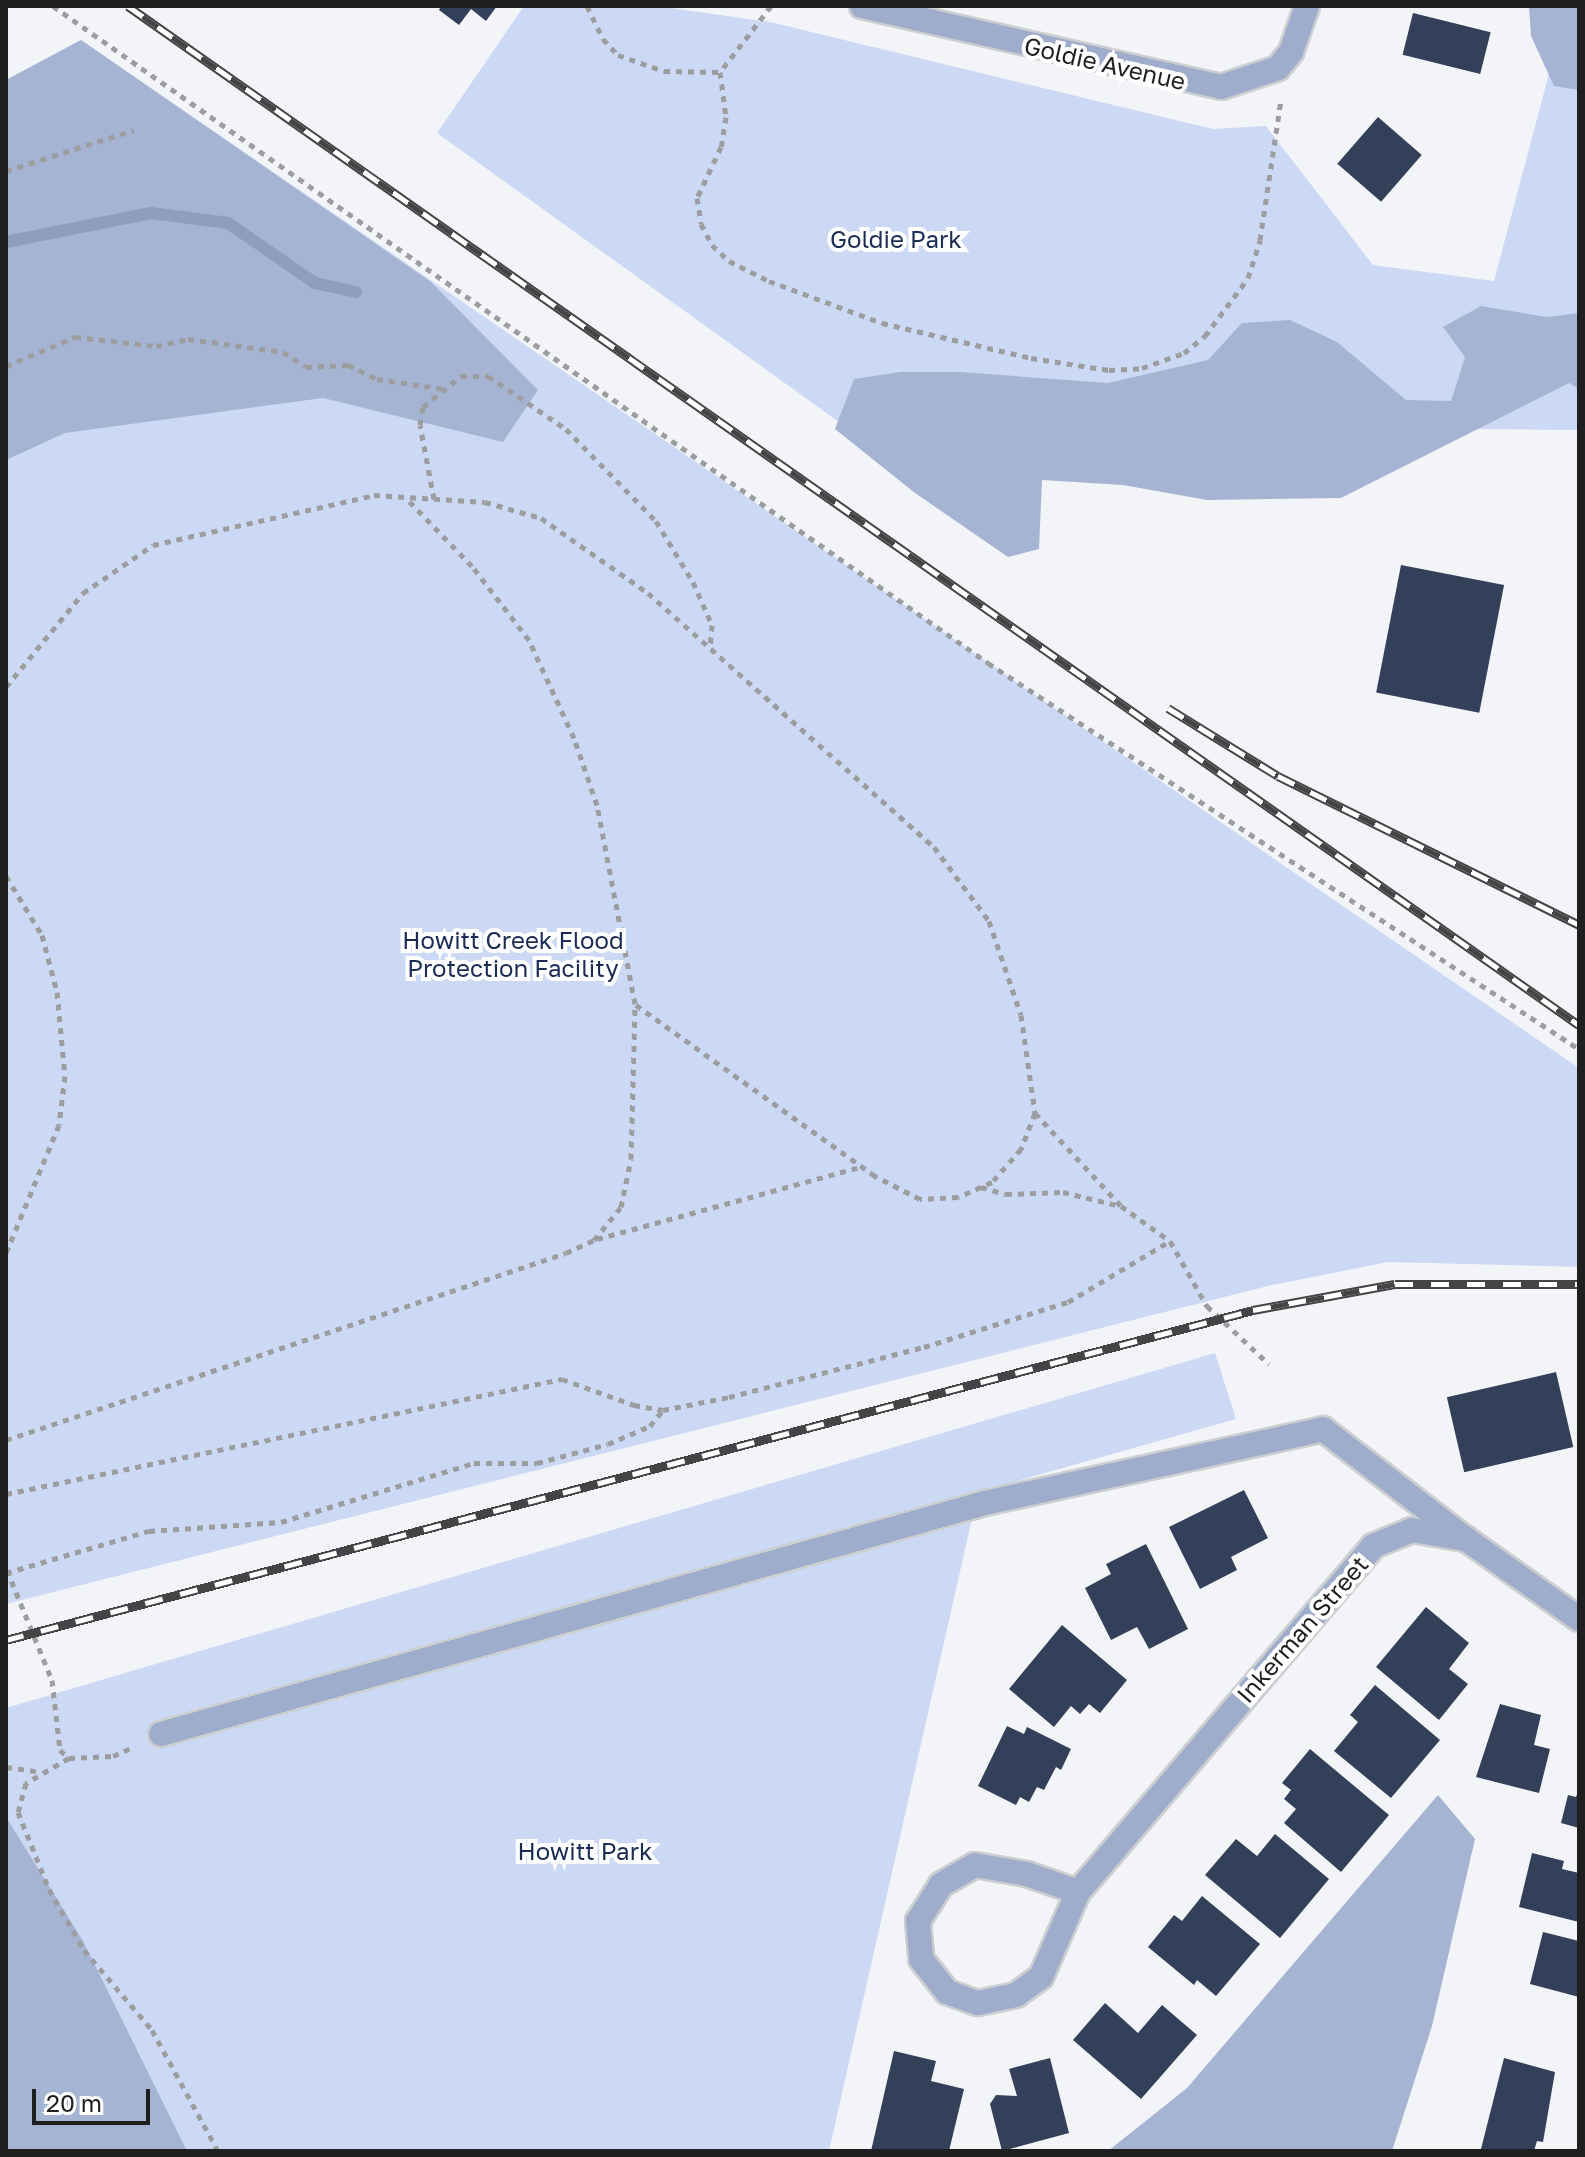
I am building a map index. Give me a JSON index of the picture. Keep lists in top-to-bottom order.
{
  "streets": {
    "street": ["Goldie Avenue", "Inkerman Street"]
  },
  "parks": ["Goldie Park", "Howitt Creek Flood Protection Facility", "Howitt Park"],
  "scale_bar": "20 m"
}
